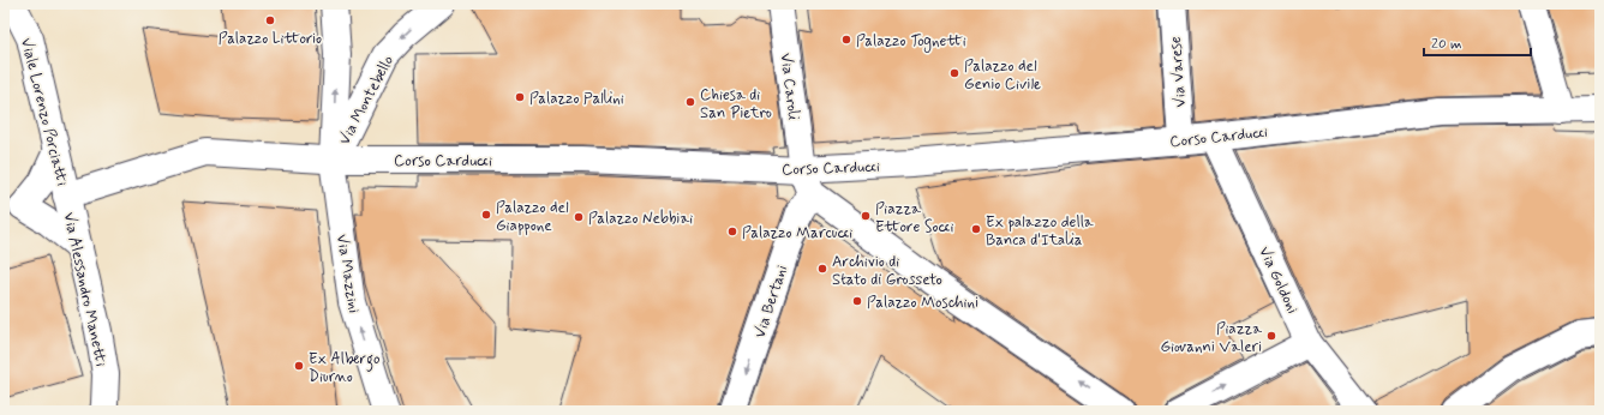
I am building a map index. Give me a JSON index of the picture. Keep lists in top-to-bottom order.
{
  "streets": {
    "street": [
      "Via Varese",
      "Via Caroli",
      "Via Montebello",
      "Viale Lorenzo Porciatti",
      "Corso Carducci",
      "Via Mazzini",
      "Via Goldoni",
      "Via Alessandro Manetti",
      "Via Bertani"
    ]
  },
  "crossings": [
    ["Via Varese", "Corso Carducci"],
    ["Via Caroli", "Corso Carducci"],
    ["Via Caroli", "Via Bertani"],
    ["Via Montebello", "Corso Carducci"],
    ["Via Montebello", "Via Mazzini"],
    ["Viale Lorenzo Porciatti", "Corso Carducci"],
    ["Viale Lorenzo Porciatti", "Via Alessandro Manetti"],
    ["Corso Carducci", "Via Mazzini"],
    ["Corso Carducci", "Via Goldoni"],
    ["Corso Carducci", "Via Alessandro Manetti"],
    ["Corso Carducci", "Via Bertani"]
  ],
  "one_way": ["Via Montebello", "Via Mazzini", "Via Bertani"],
  "places": [
    "Palazzo Littorio",
    "Palazzo Tognetti",
    "Palazzo del Genio Civile",
    "Palazzo Pallini",
    "Chiesa di San Pietro",
    "Palazzo del Giappone",
    "Piazza Ettore Socci",
    "Palazzo Nebbiai",
    "Ex palazzo della Banca d'Italia",
    "Palazzo Marcucci",
    "Archivio di Stato di Grosseto",
    "Palazzo Moschini",
    "Piazza Giovanni Valeri",
    "Ex Albergo Diurno"
  ],
  "scale_bar": "20 m"
}
